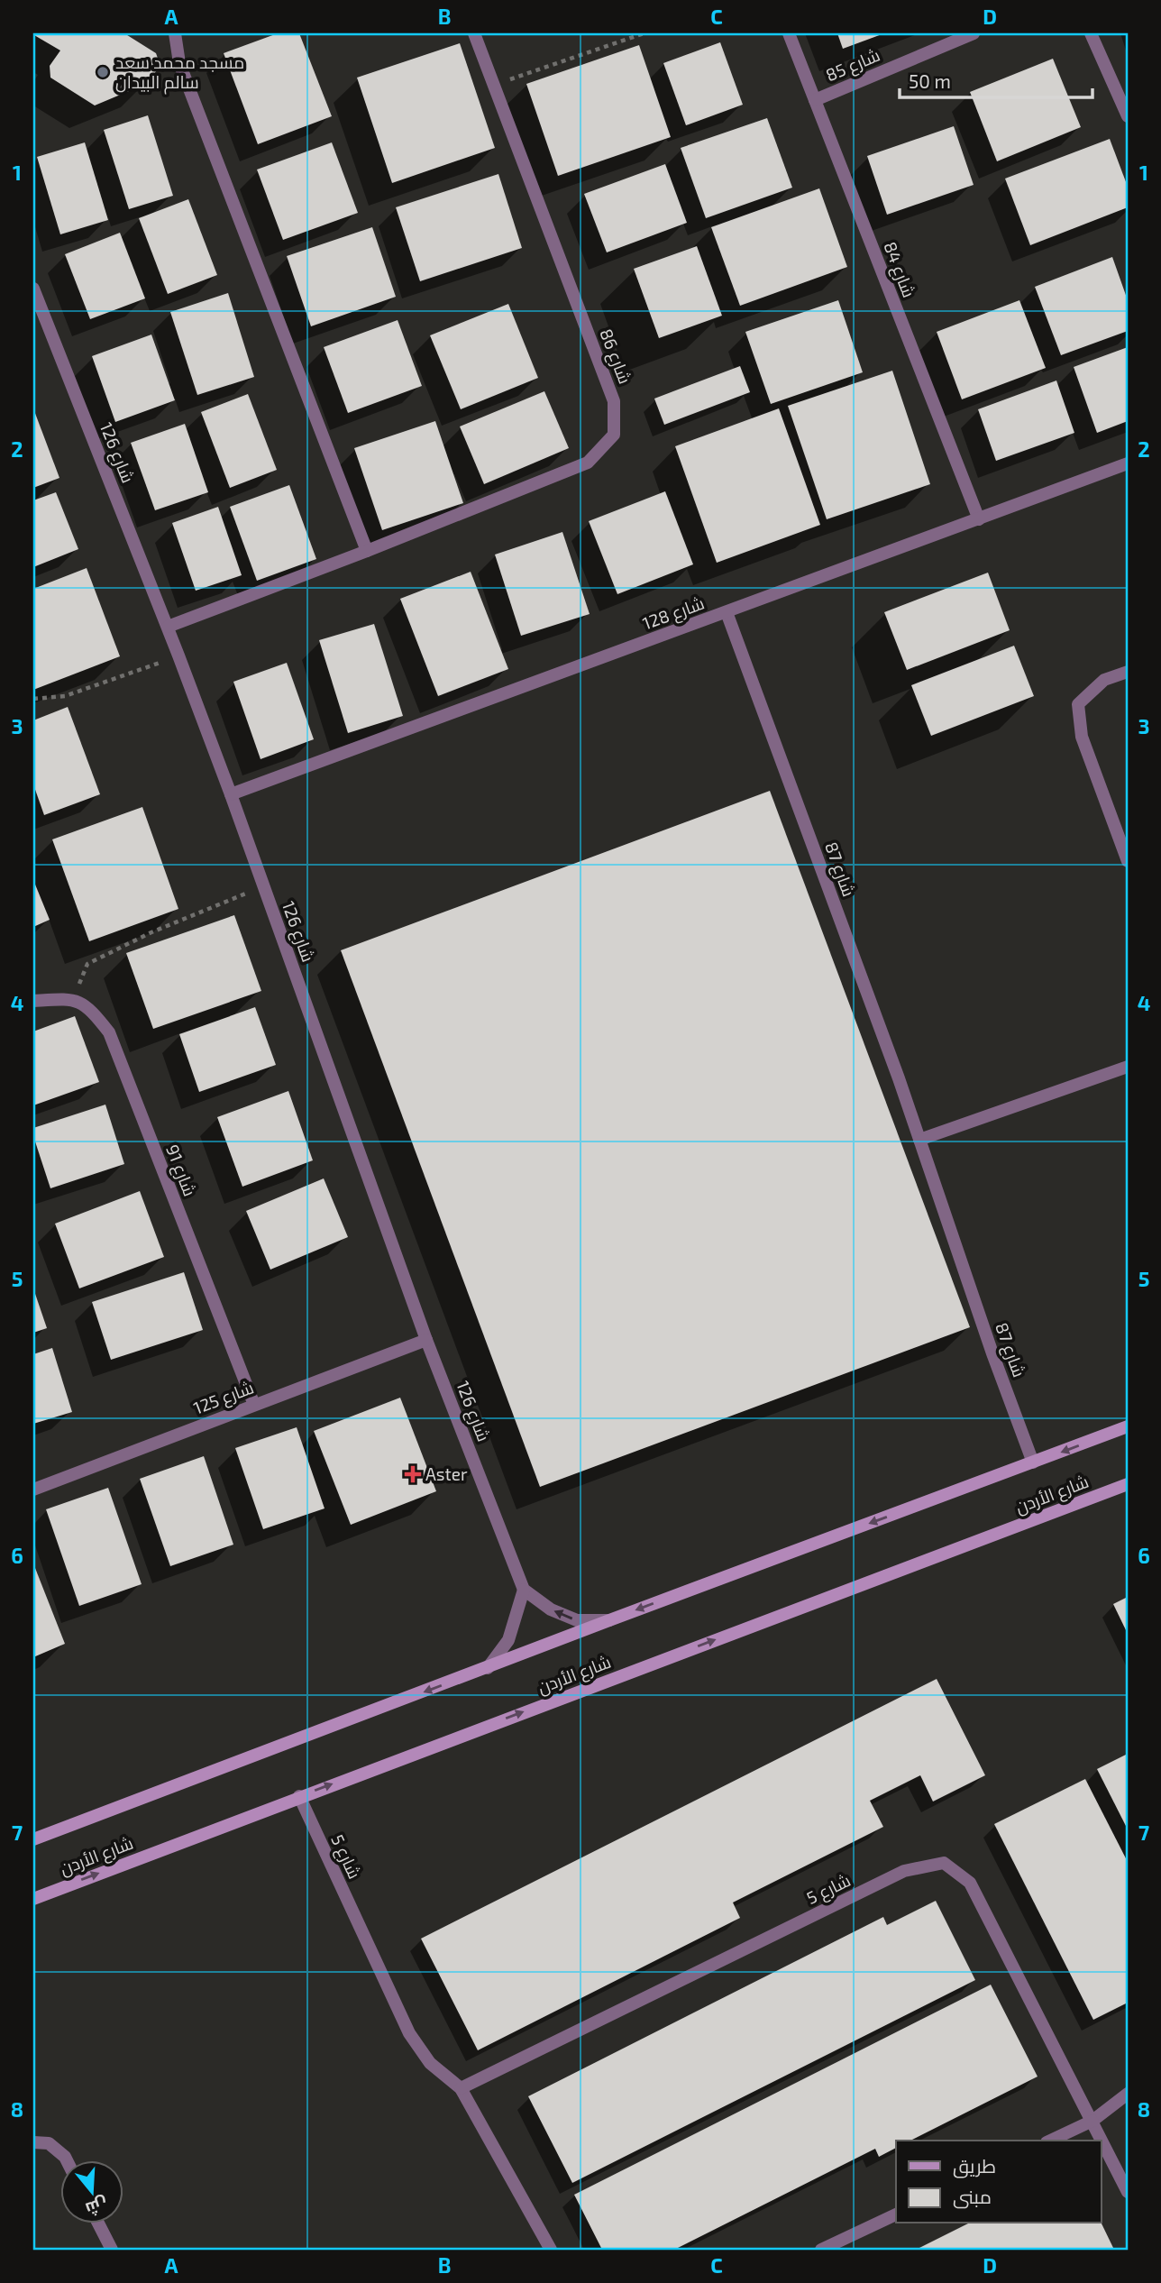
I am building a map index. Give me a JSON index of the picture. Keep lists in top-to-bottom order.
{
  "streets": {
    "main road": ["شارع الأردن"],
    "street": [
      "شارع 85",
      "شارع 84",
      "شارع 86",
      "شارع 126",
      "شارع 128",
      "شارع 87",
      "شارع 91",
      "شارع 125",
      "شارع 5"
    ]
  },
  "crossings": [
    ["شارع 85", "شارع 84"],
    ["شارع 84", "شارع 128"],
    ["شارع 86", "شارع 126"],
    ["شارع 126", "شارع 128"],
    ["شارع 126", "شارع 125"],
    ["شارع 128", "شارع 87"],
    ["شارع 87", "شارع الأردن"],
    ["شارع 91", "شارع 125"],
    ["شارع الأردن", "شارع 5"]
  ],
  "places": {
    "other": ["مسجد محمد سعد سالم البيدان"],
    "health": ["Aster"]
  },
  "legend": ["طريق", "مبنى"],
  "scale_bar": "50 m",
  "north": "bottom",
  "grid": {
    "columns": [
      "A",
      "B",
      "C",
      "D"
    ],
    "rows": [
      "1",
      "2",
      "3",
      "4",
      "5",
      "6",
      "7",
      "8"
    ]
  }
}
